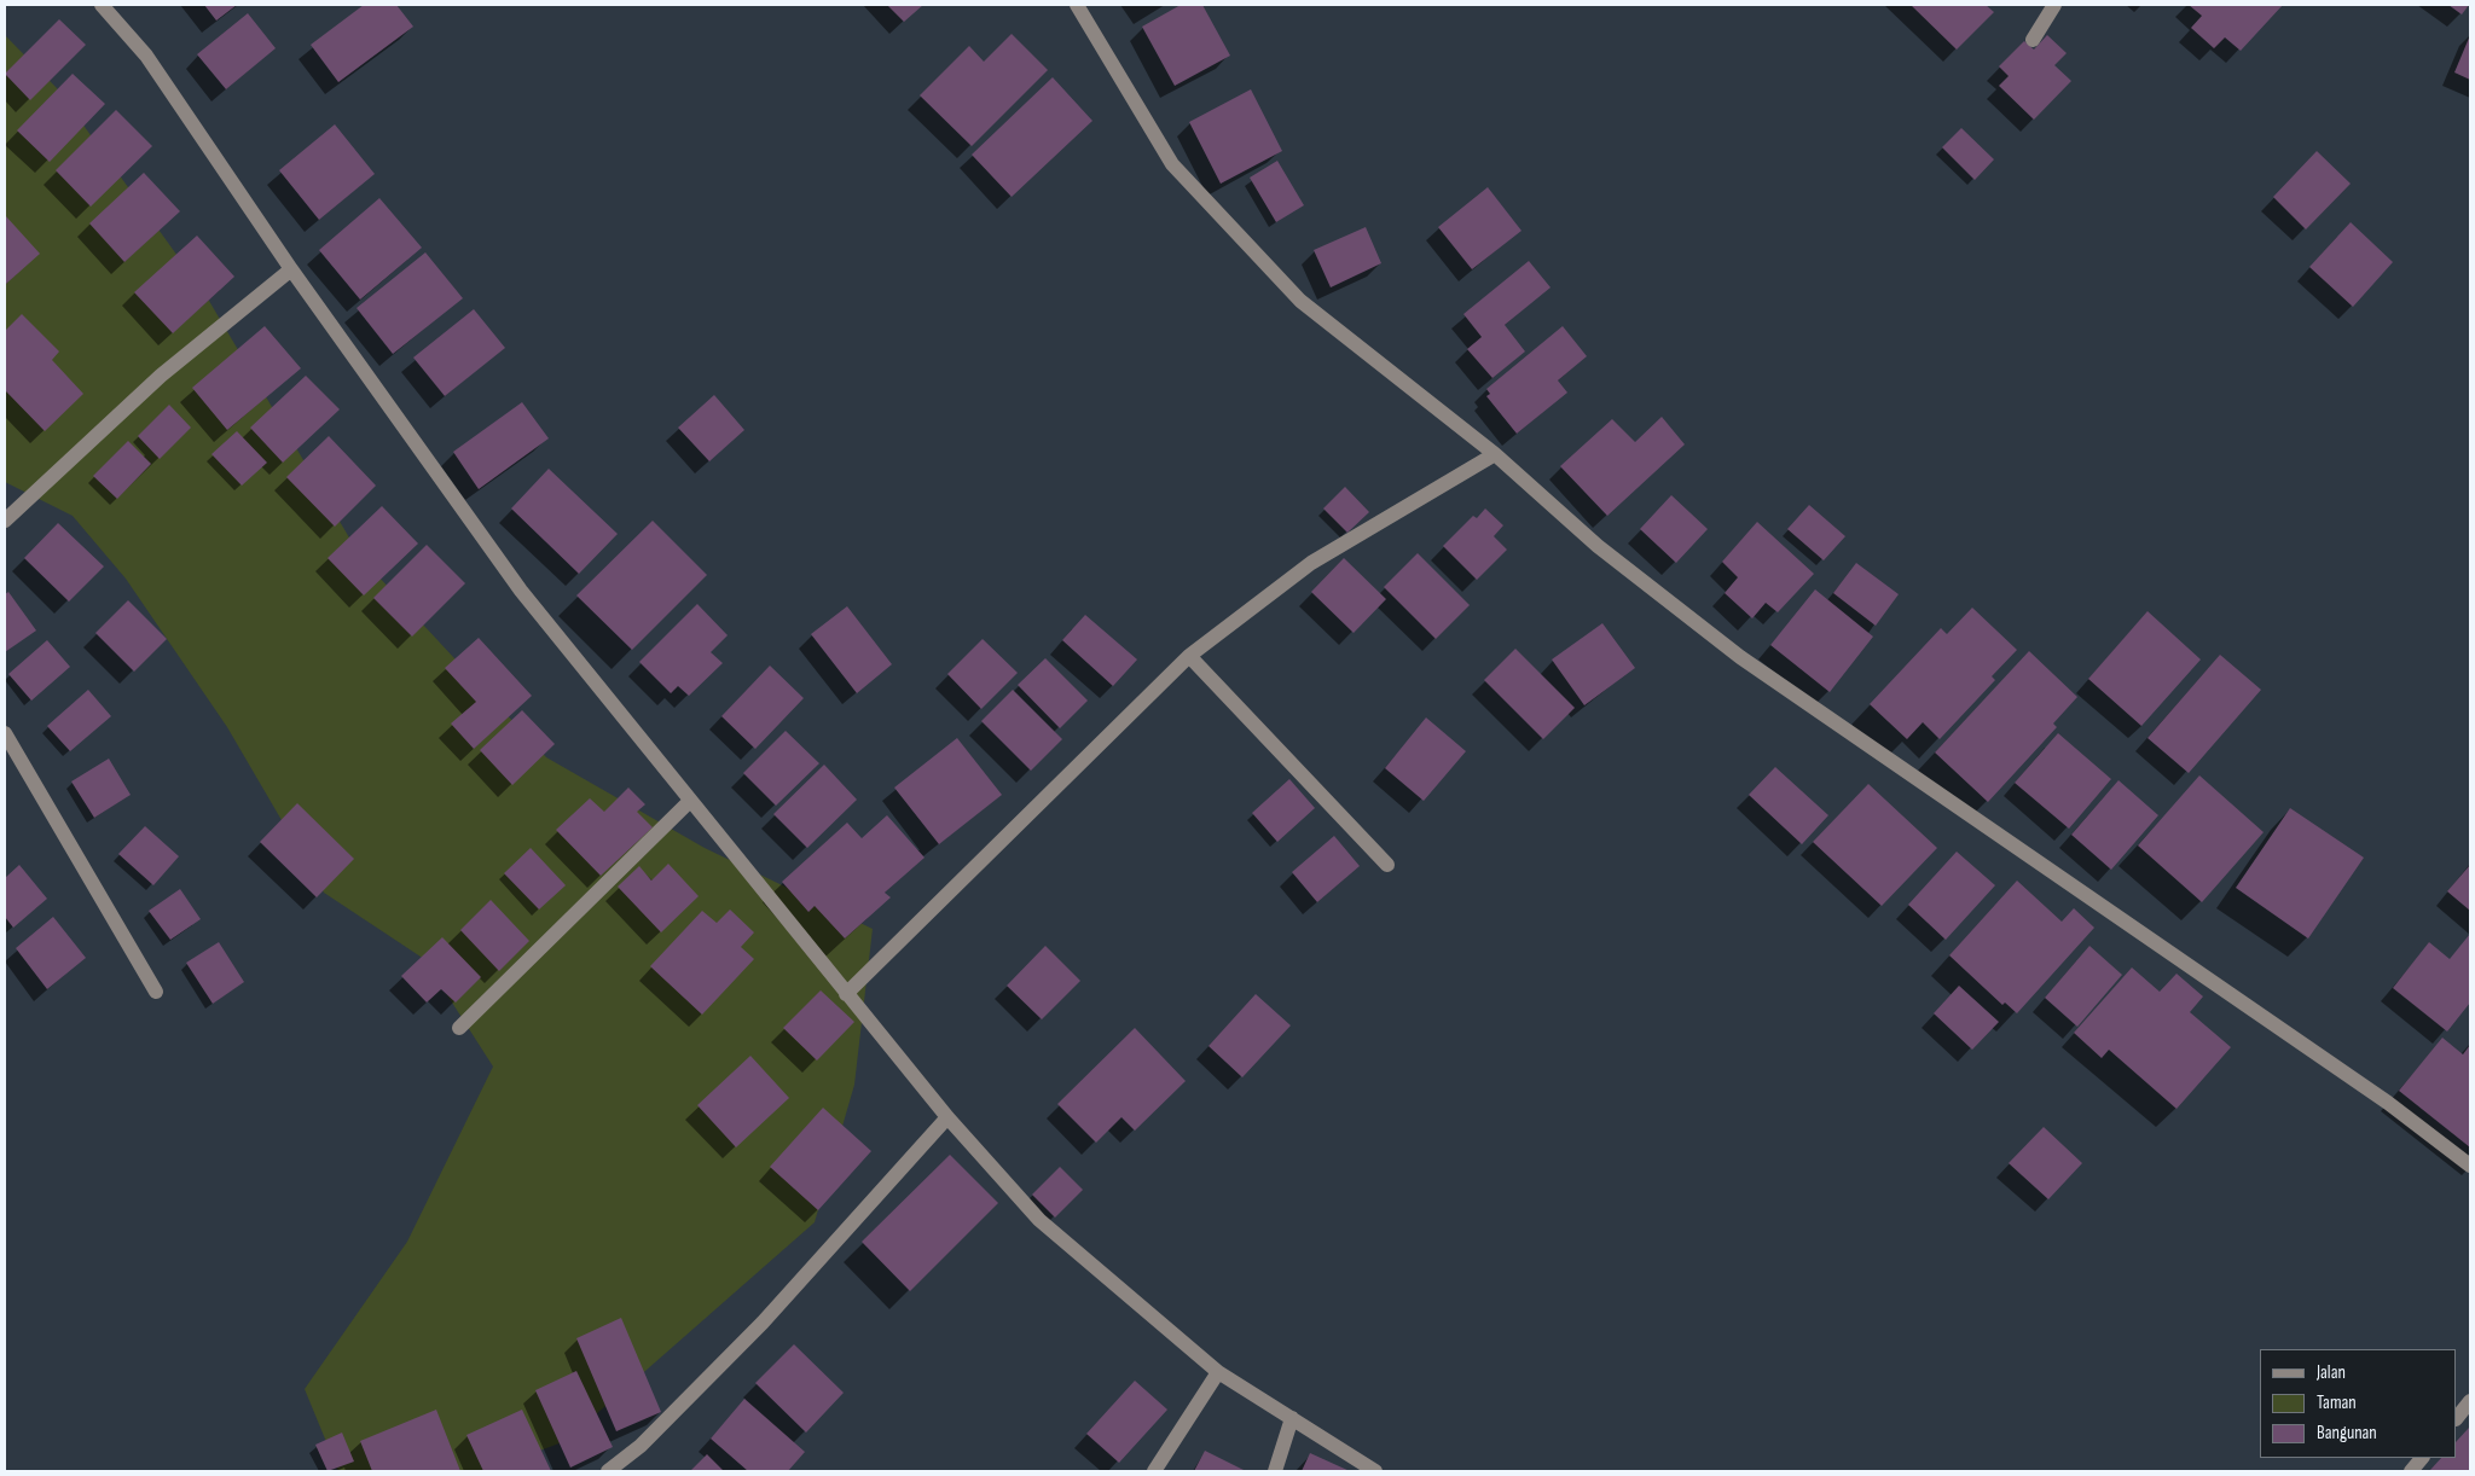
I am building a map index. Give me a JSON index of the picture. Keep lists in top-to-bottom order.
{
  "legend": ["Jalan", "Taman", "Bangunan"]
}
